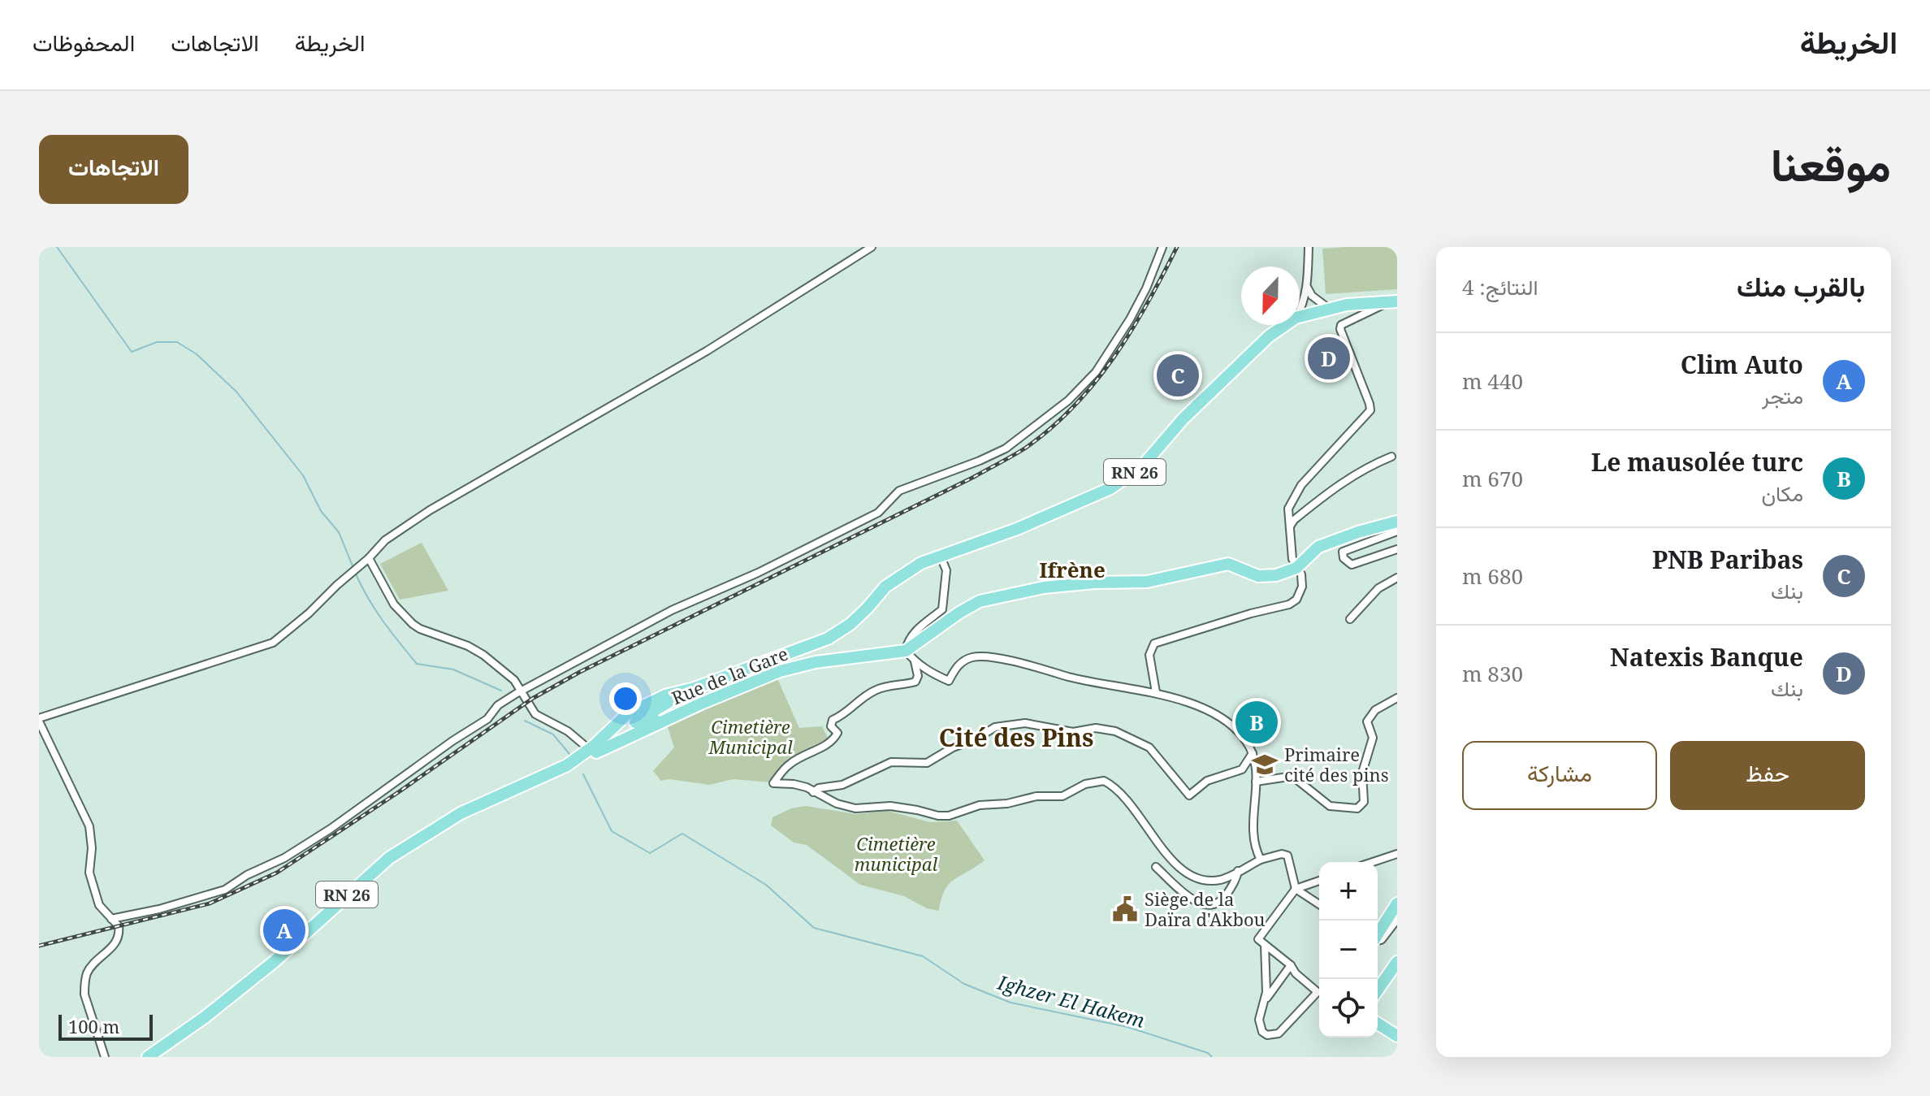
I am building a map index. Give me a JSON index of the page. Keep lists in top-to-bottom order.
{
  "streets": {
    "main road": ["RN 26", "Rue de la Gare"]
  },
  "districts": ["Ifrène", "Cité des Pins"],
  "water": ["Ighzer El Hakem"],
  "parks": ["Cimetière Municipal", "Cimetière municipal"],
  "places": {
    "school or university": ["Primaire cité des pins"],
    "public building": ["Siège de la Daïra d'Akbou"]
  },
  "scale_bar": "100 m",
  "north": "bottom",
  "page": {
    "header": "الخريطة",
    "nav": ["الخريطة", "الاتجاهات", "المحفوظات"],
    "title": "موقعنا",
    "buttons": [
      "الاتجاهات",
      ["حفظ", "مشاركة"]
    ],
    "heading": ["بالقرب منك", "النتائج: 4"],
    "list": [
      {
        "mark": "A",
        "name": "Clim Auto",
        "note": "متجر",
        "value": "440 m"
      },
      {
        "mark": "B",
        "name": "Le mausolée turc",
        "note": "مكان",
        "value": "670 m"
      },
      {
        "mark": "C",
        "name": "PNB Paribas",
        "note": "بنك",
        "value": "680 m"
      },
      {
        "mark": "D",
        "name": "Natexis Banque",
        "note": "بنك",
        "value": "830 m"
      }
    ],
    "pins": [
      "D",
      "C",
      "B",
      "A"
    ],
    "map_buttons": ["+", "−"],
    "scale": "100 m"
  }
}
